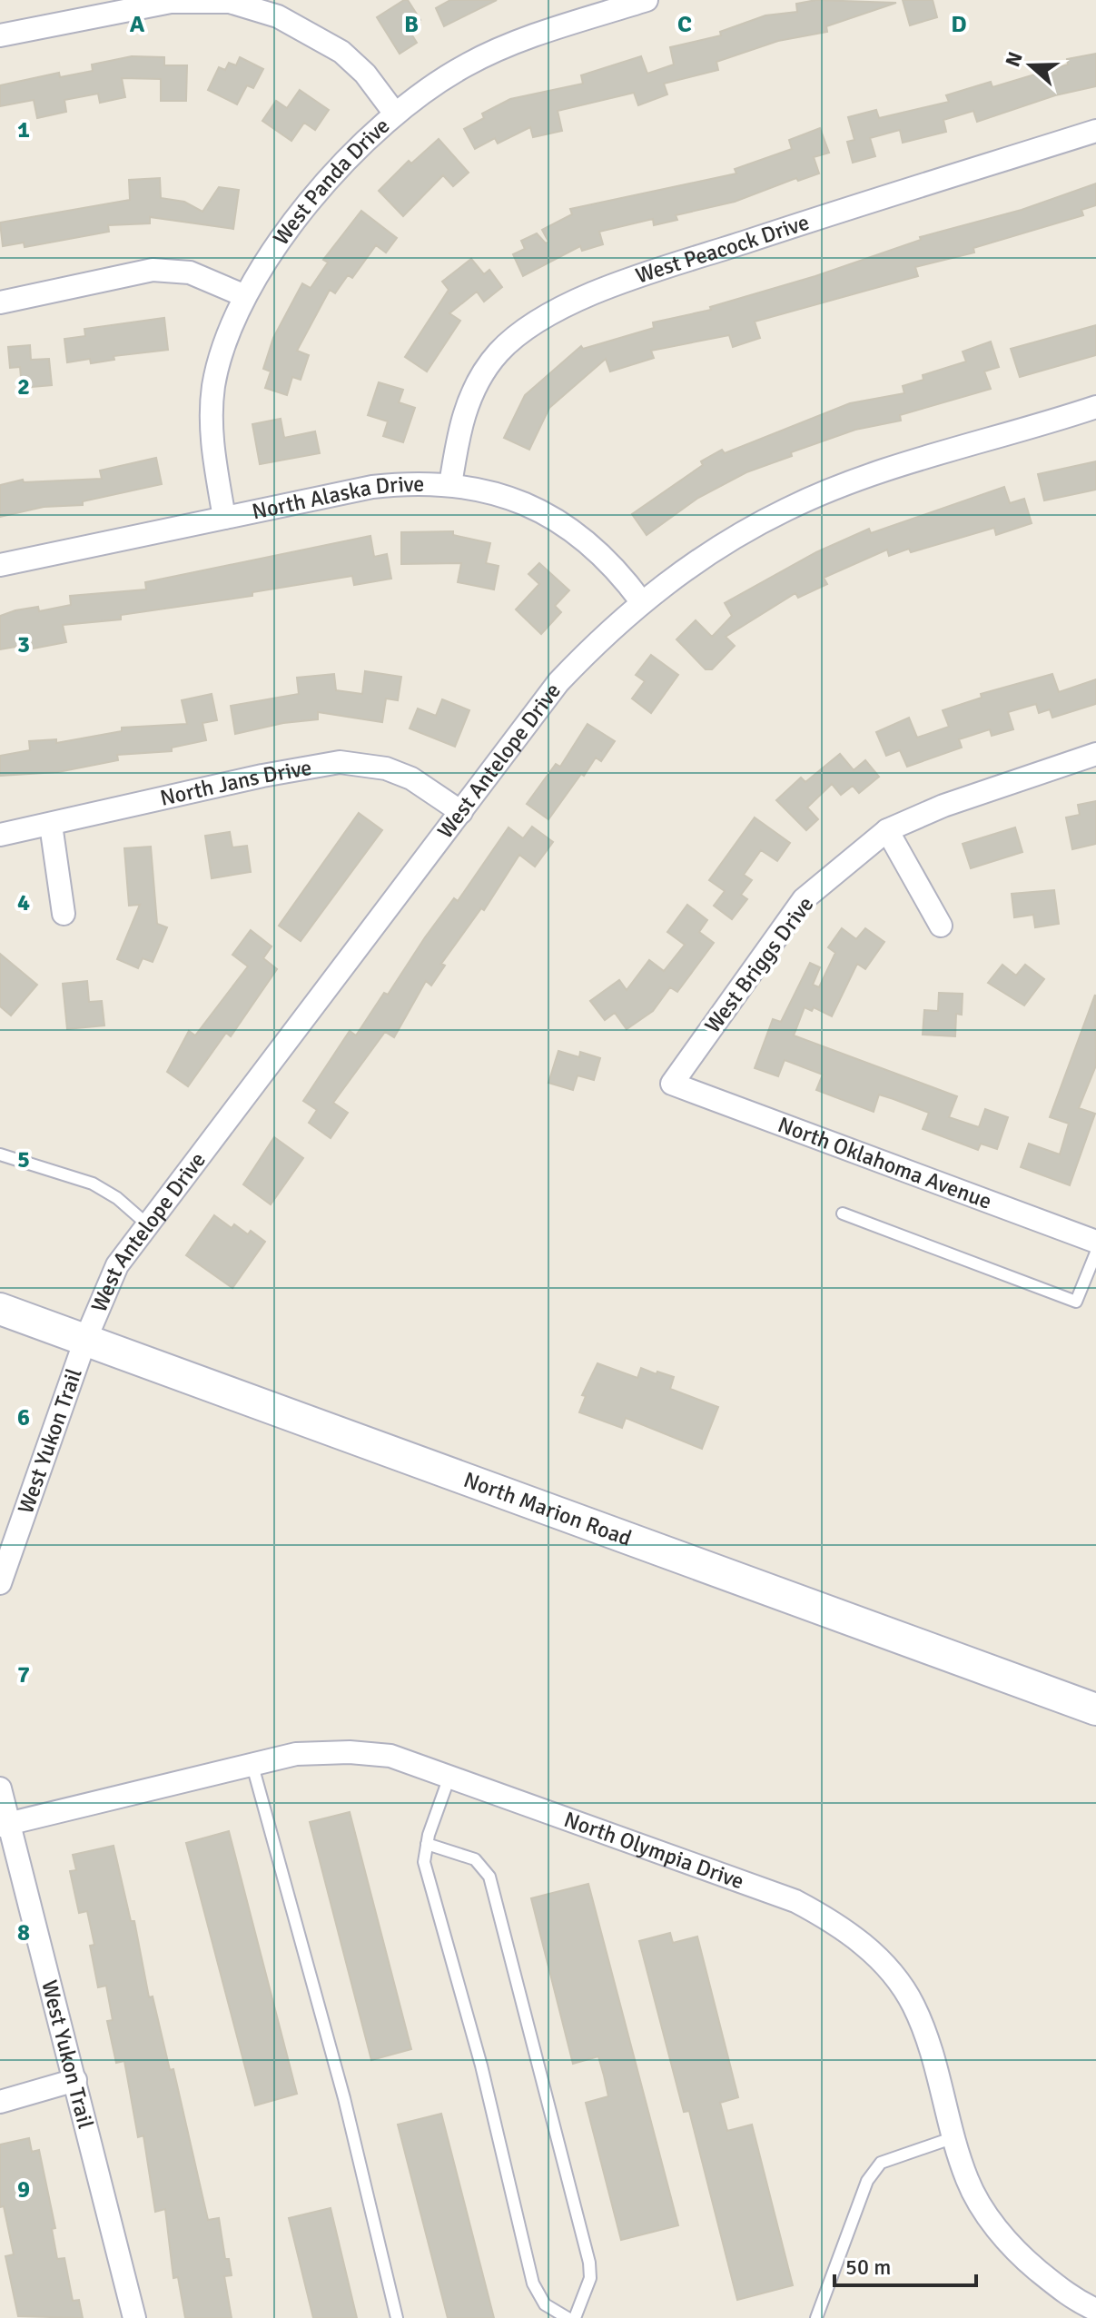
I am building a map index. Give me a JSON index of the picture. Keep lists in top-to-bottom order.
{
  "streets": {
    "main road": ["North Marion Road"],
    "street": [
      "West Panda Drive",
      "West Peacock Drive",
      "North Alaska Drive",
      "West Antelope Drive",
      "North Jans Drive",
      "West Briggs Drive",
      "North Oklahoma Avenue",
      "West Yukon Trail",
      "North Olympia Drive"
    ]
  },
  "crossings": [
    ["West Panda Drive", "North Alaska Drive"],
    ["West Peacock Drive", "North Alaska Drive"],
    ["North Alaska Drive", "West Antelope Drive"],
    ["West Antelope Drive", "North Jans Drive"],
    ["West Antelope Drive", "West Yukon Trail"],
    ["West Antelope Drive", "North Marion Road"],
    ["West Briggs Drive", "North Oklahoma Avenue"],
    ["West Yukon Trail", "North Marion Road"],
    ["West Yukon Trail", "North Olympia Drive"]
  ],
  "scale_bar": "50 m",
  "north": "left",
  "grid": {
    "columns": [
      "A",
      "B",
      "C",
      "D"
    ],
    "rows": [
      "1",
      "2",
      "3",
      "4",
      "5",
      "6",
      "7",
      "8",
      "9"
    ]
  }
}
